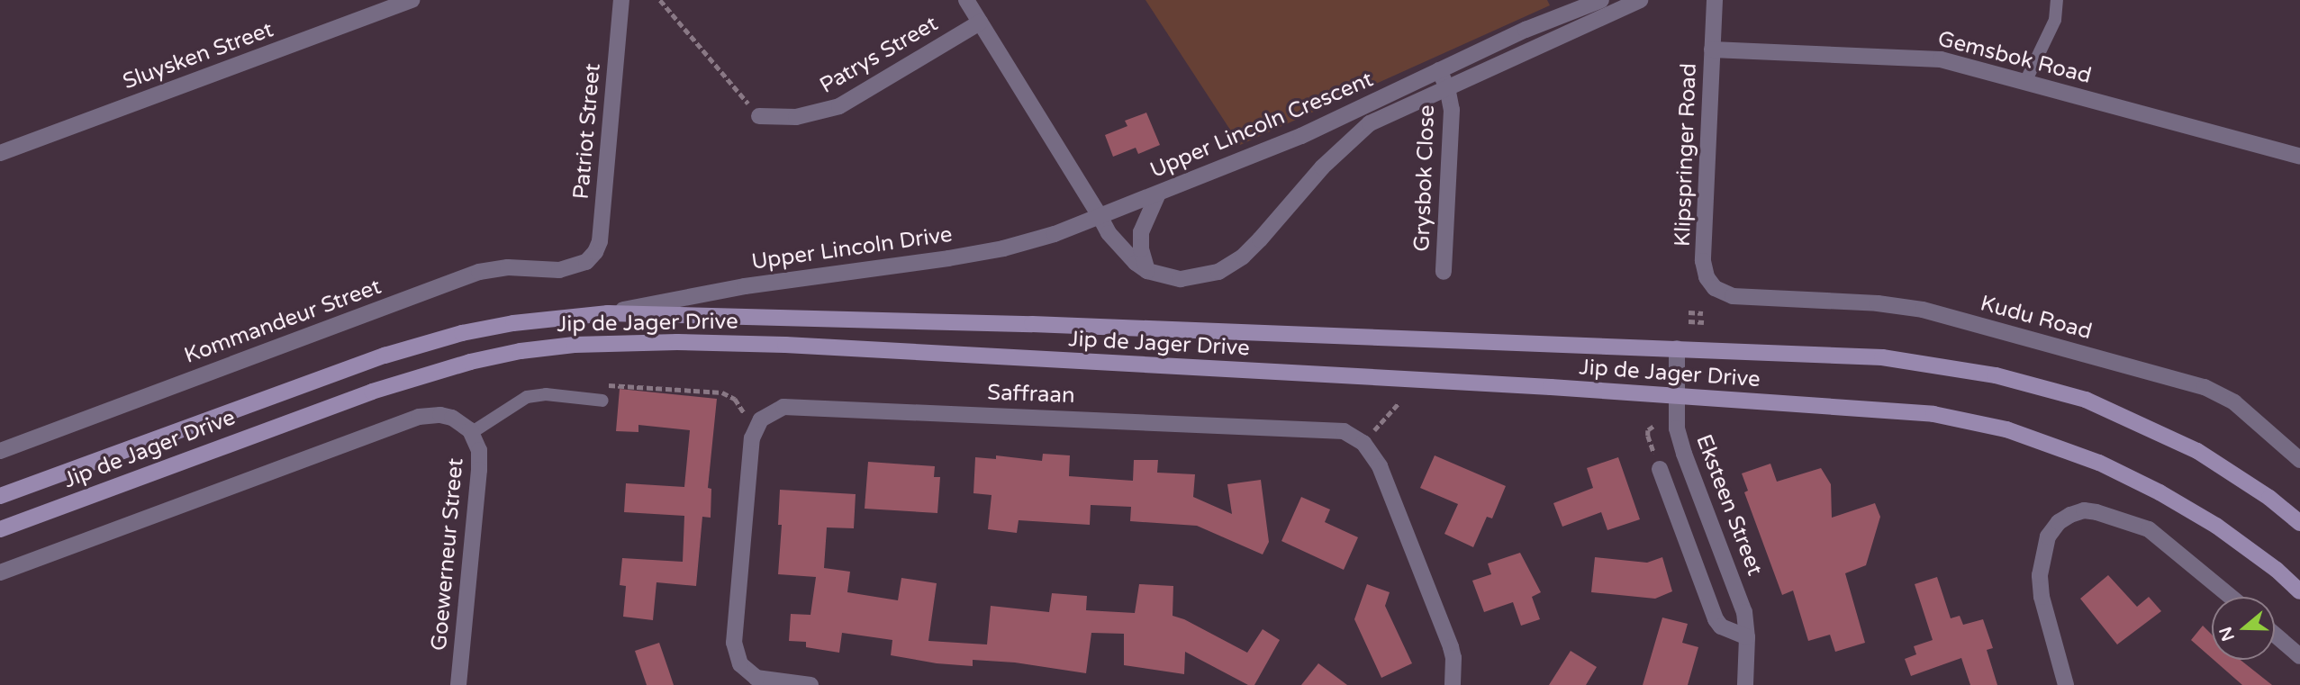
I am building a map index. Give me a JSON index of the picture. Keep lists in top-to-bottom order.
{
  "streets": {
    "main road": ["Jip de Jager Drive"],
    "street": [
      "Patrys Street",
      "Sluysken Street",
      "Gemsbok Road",
      "Upper Lincoln Crescent",
      "Patriot Street",
      "Klipspringer Road",
      "Grysbok Close",
      "Upper Lincoln Drive",
      "Kudu Road",
      "Kommandeur Street",
      "Saffraan",
      "Eksteen Street",
      "Goewerneur Street"
    ]
  },
  "crossings": [
    ["Gemsbok Road", "Klipspringer Road"],
    ["Upper Lincoln Crescent", "Grysbok Close"],
    ["Upper Lincoln Crescent", "Upper Lincoln Drive"],
    ["Patriot Street", "Kommandeur Street"],
    ["Klipspringer Road", "Kudu Road"],
    ["Upper Lincoln Drive", "Jip de Jager Drive"],
    ["Jip de Jager Drive", "Eksteen Street"]
  ],
  "north": "left"
}
